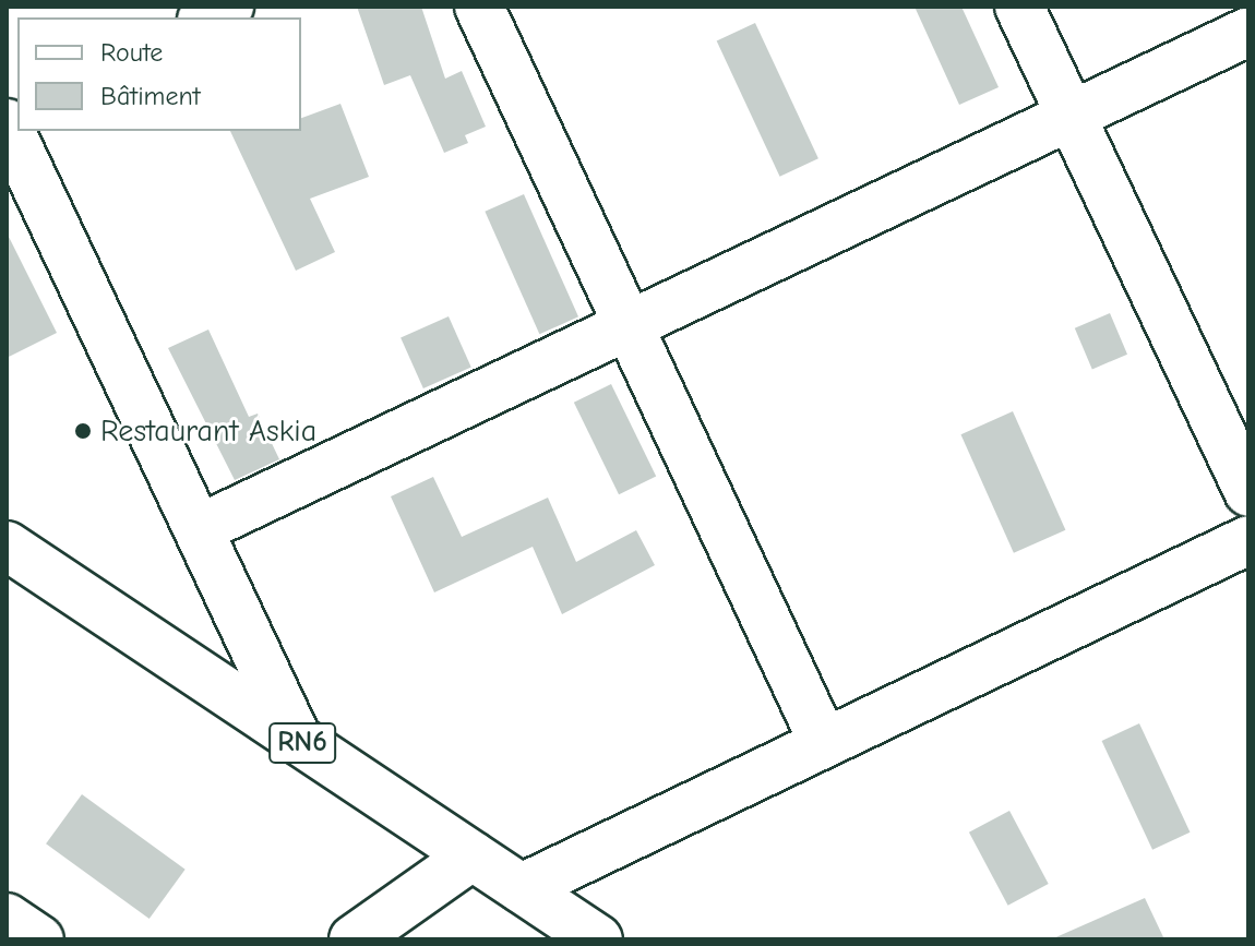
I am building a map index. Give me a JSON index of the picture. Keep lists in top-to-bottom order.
{
  "streets": {
    "street": ["RN6"]
  },
  "places": ["Restaurant Askia"],
  "legend": ["Route", "Bâtiment"]
}
